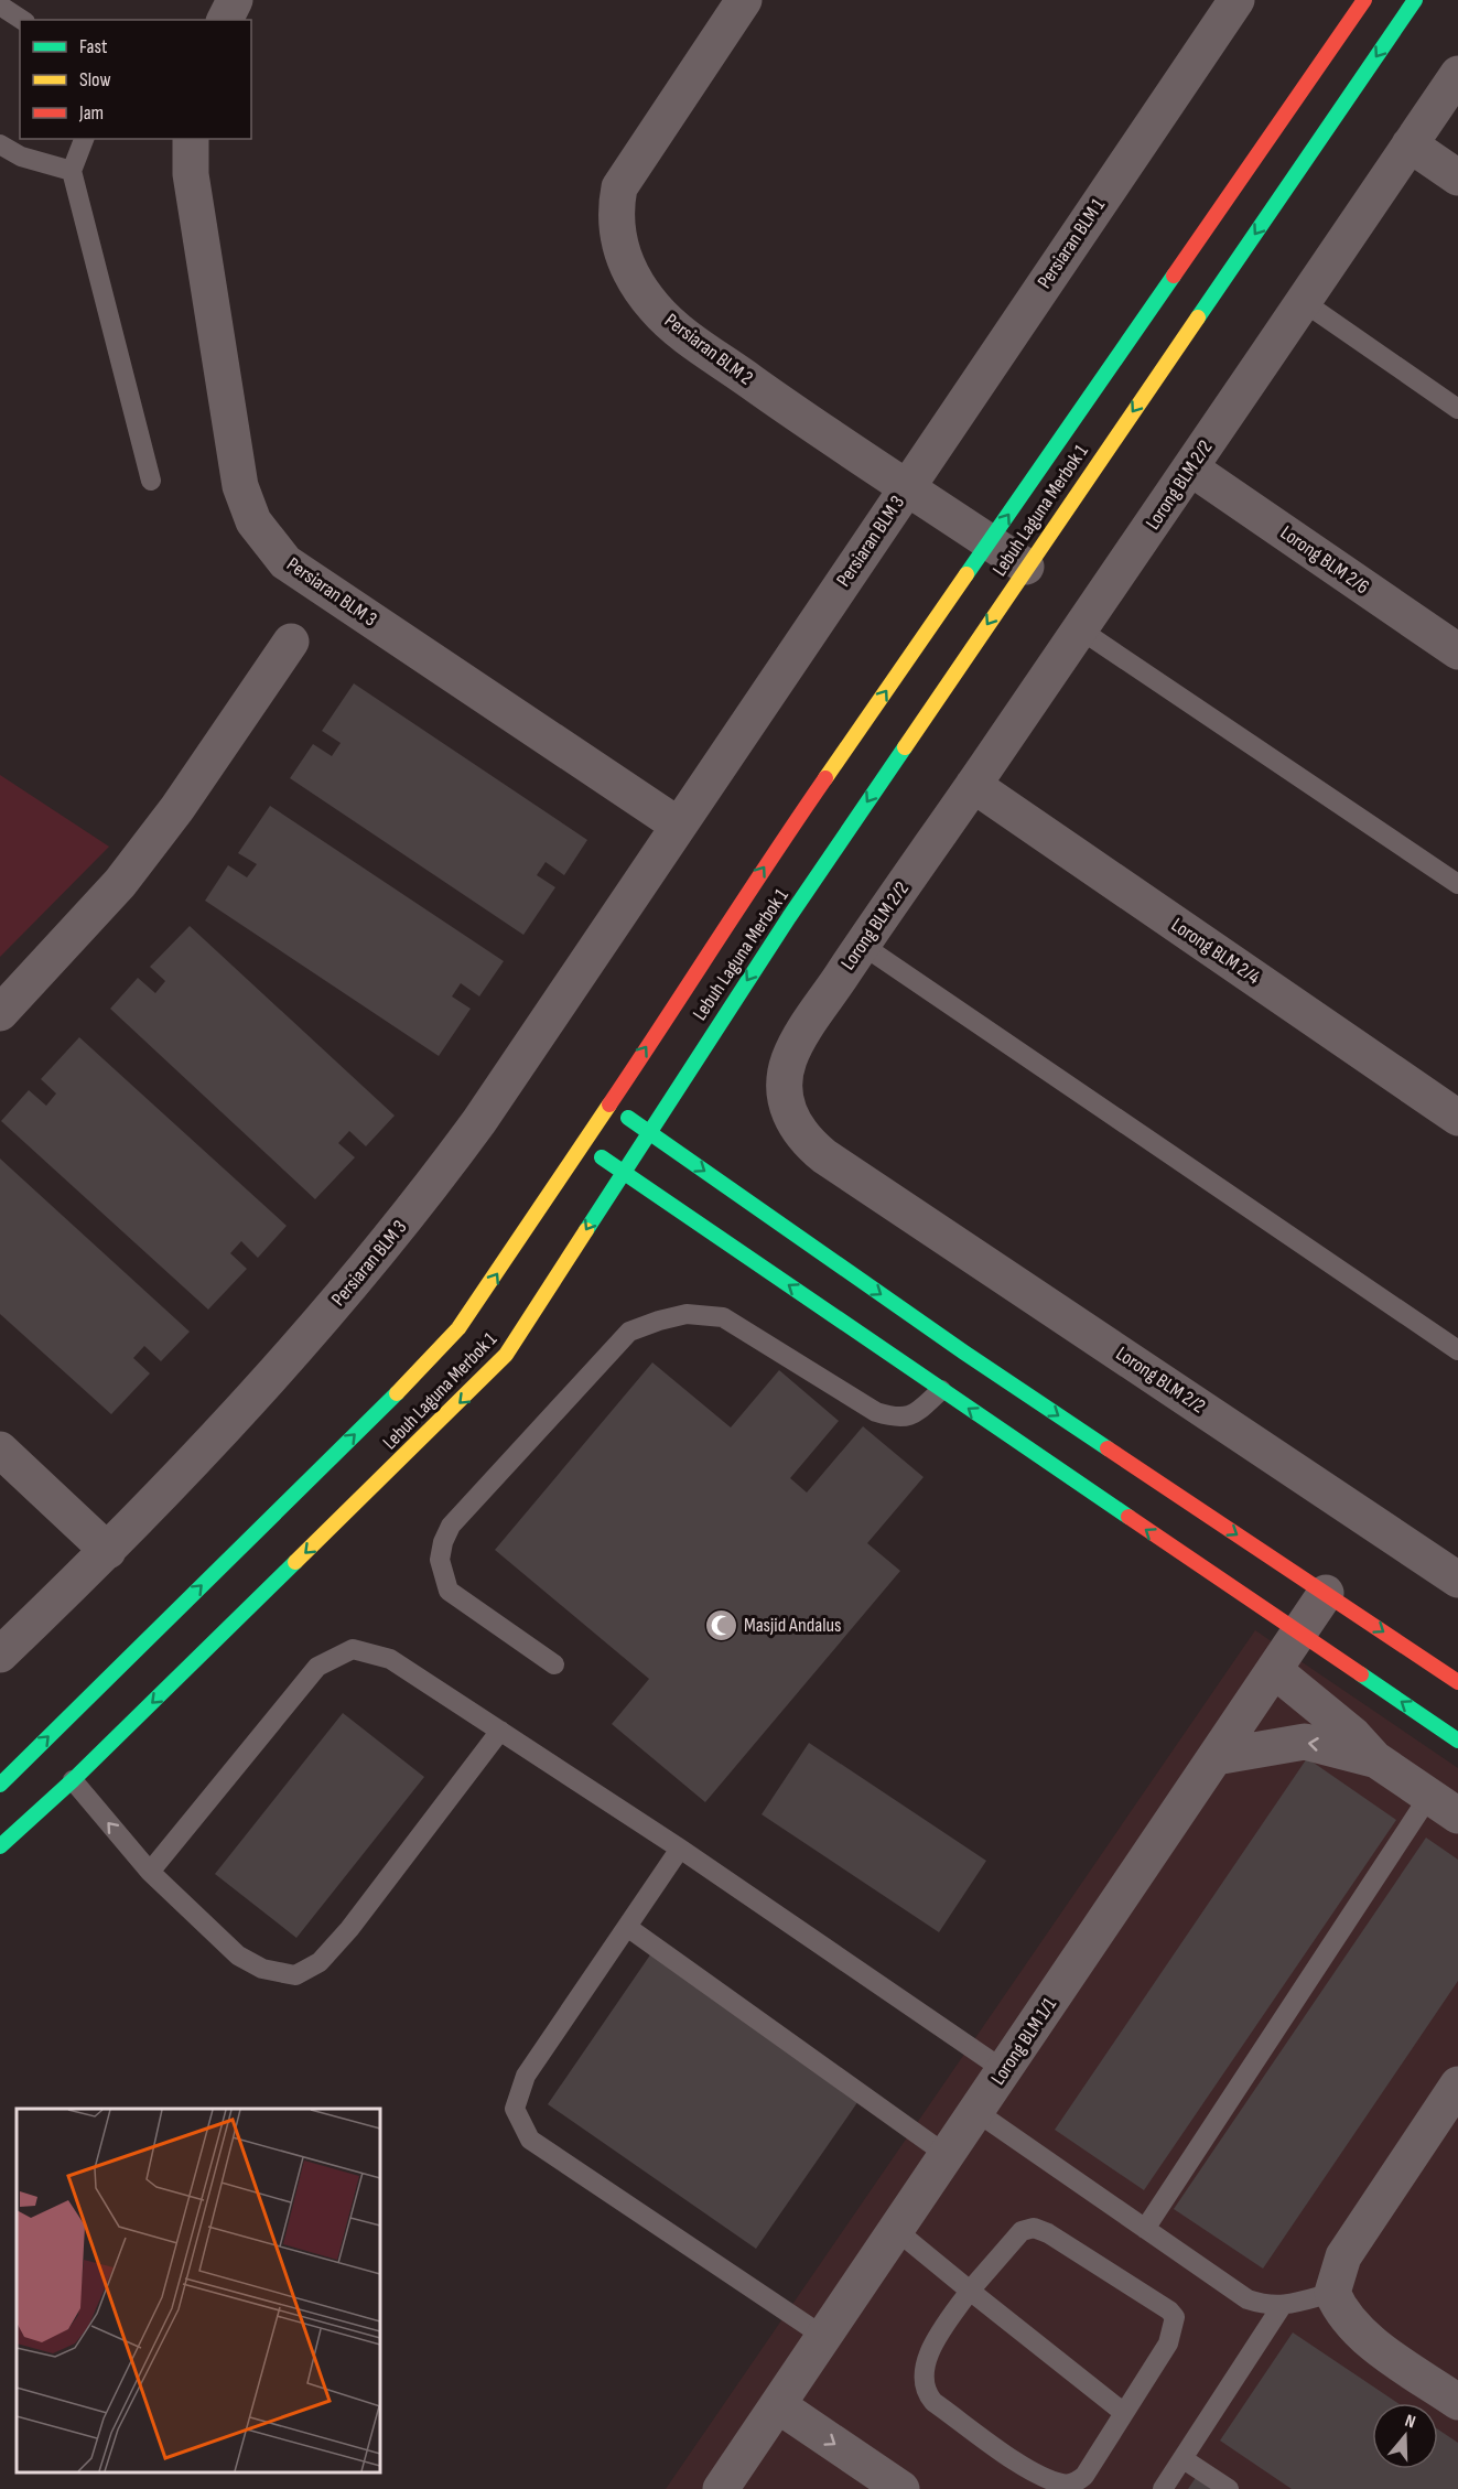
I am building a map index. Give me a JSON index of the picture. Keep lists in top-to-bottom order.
{
  "streets": {
    "street": [
      "Persiaran BLM 1",
      "Persiaran BLM 2",
      "Lorong BLM 2/2",
      "Lebuh Laguna Merbok 1",
      "Persiaran BLM 3",
      "Lorong BLM 2/6",
      "Lorong BLM 2/4",
      "Lorong BLM 1/1"
    ]
  },
  "crossings": [
    ["Persiaran BLM 1", "Persiaran BLM 2"],
    ["Persiaran BLM 1", "Persiaran BLM 3"],
    ["Persiaran BLM 2", "Lebuh Laguna Merbok 1"],
    ["Persiaran BLM 2", "Persiaran BLM 3"],
    ["Lorong BLM 2/2", "Lorong BLM 2/6"],
    ["Lorong BLM 2/2", "Lorong BLM 2/4"]
  ],
  "places": {
    "mosque": ["Masjid Andalus"]
  },
  "legend": ["Fast", "Slow", "Jam"],
  "north": "top"
}
